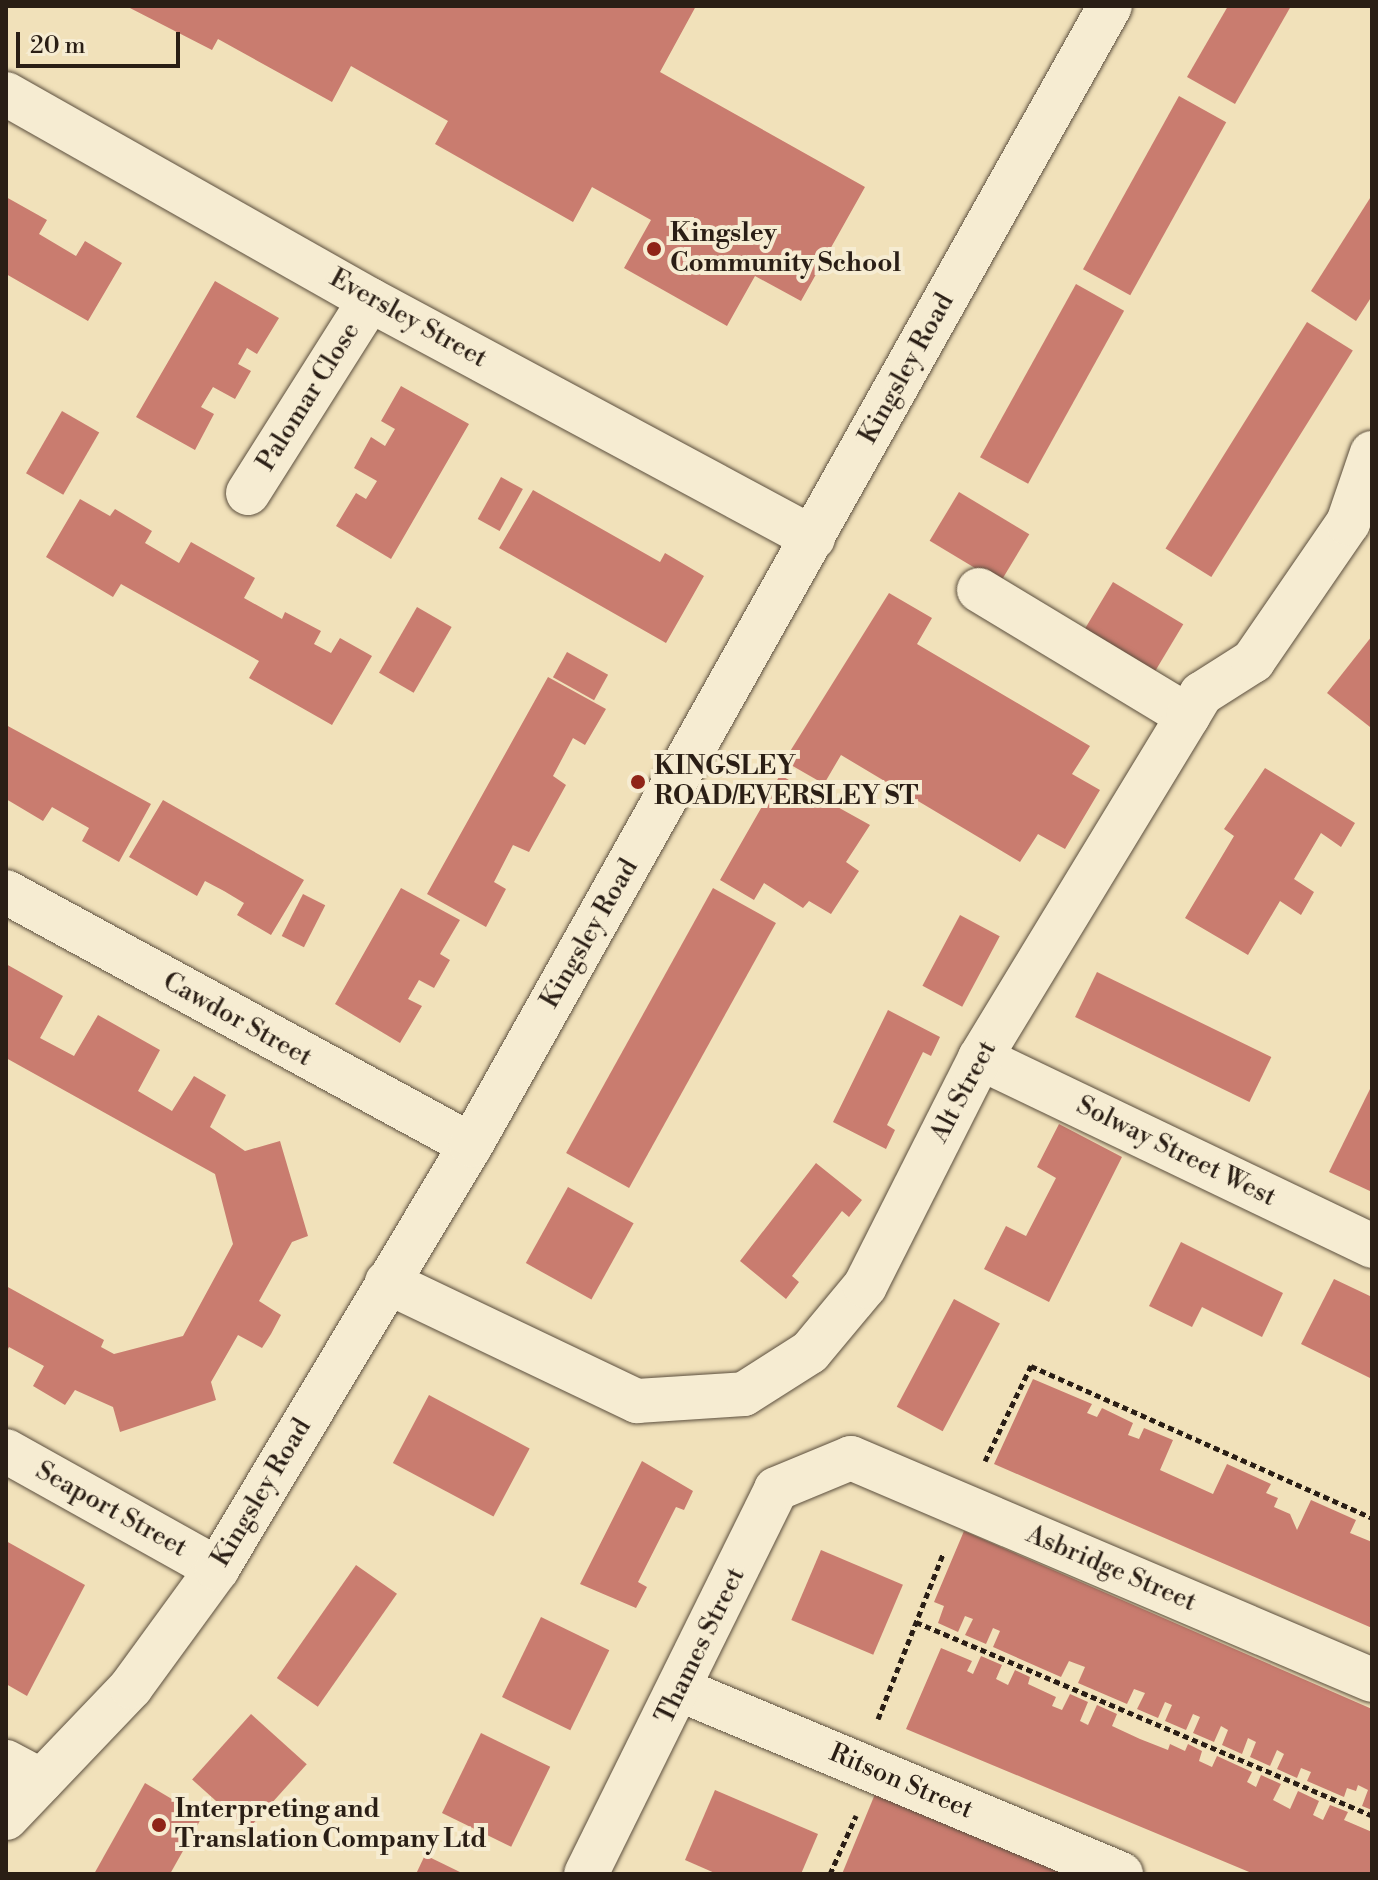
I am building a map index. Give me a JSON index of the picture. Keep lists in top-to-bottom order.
{
  "streets": {
    "street": [
      "Eversley Street",
      "Kingsley Road",
      "Palomar Close",
      "Cawdor Street",
      "Alt Street",
      "Solway Street West",
      "Seaport Street",
      "Asbridge Street",
      "Thames Street",
      "Ritson Street"
    ]
  },
  "crossings": [
    ["Eversley Street", "Kingsley Road"],
    ["Eversley Street", "Palomar Close"],
    ["Kingsley Road", "Cawdor Street"],
    ["Kingsley Road", "Alt Street"],
    ["Kingsley Road", "Seaport Street"],
    ["Alt Street", "Solway Street West"],
    ["Asbridge Street", "Thames Street"],
    ["Thames Street", "Ritson Street"]
  ],
  "places": ["Kingsley Community School", "KINGSLEY ROAD/EVERSLEY ST", "Interpreting and Translation Company Ltd"],
  "scale_bar": "20 m"
}
